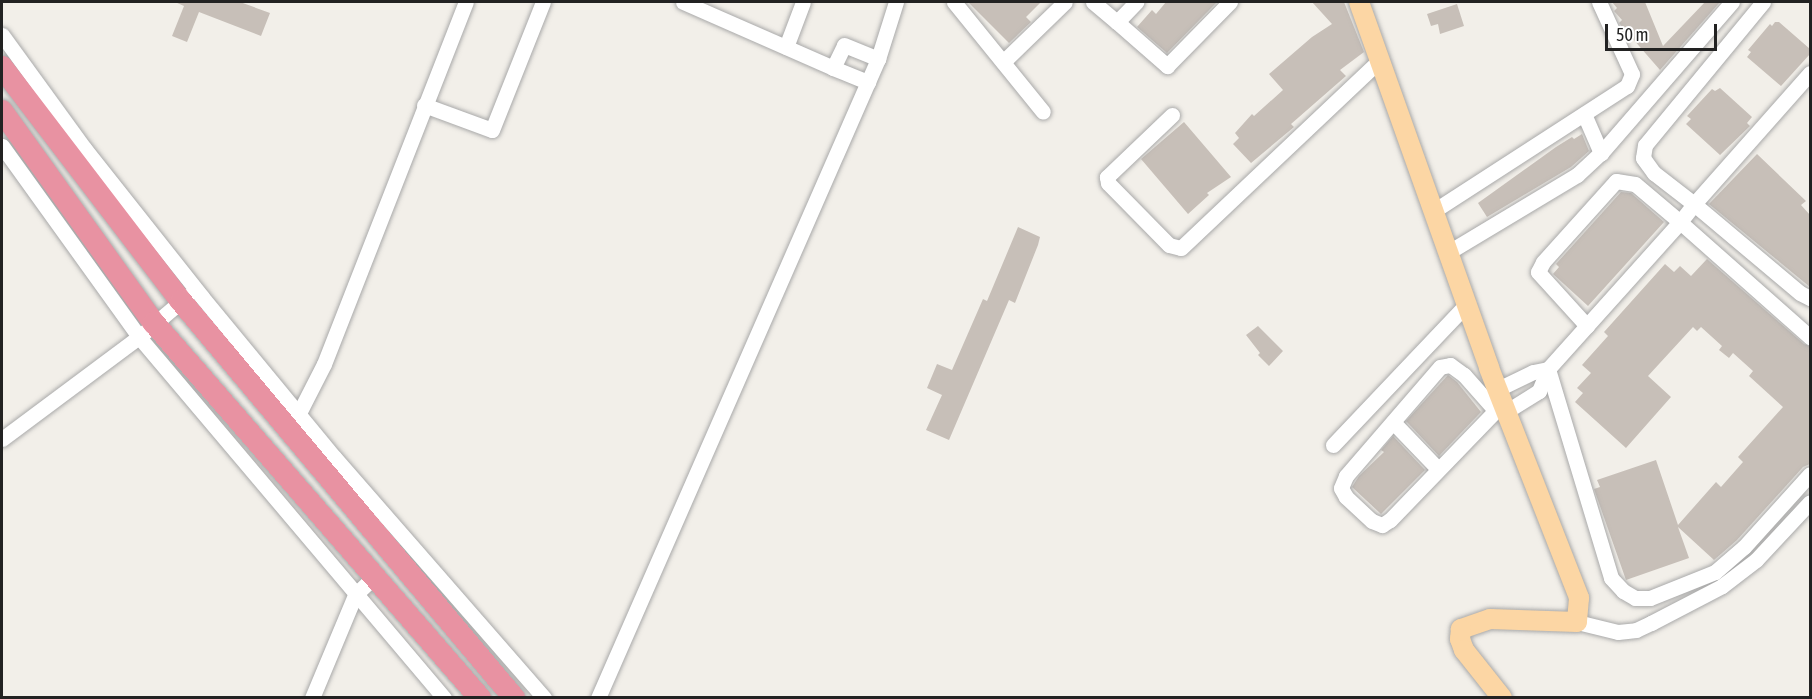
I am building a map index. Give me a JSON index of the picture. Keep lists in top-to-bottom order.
{
  "scale_bar": "50 m"
}
